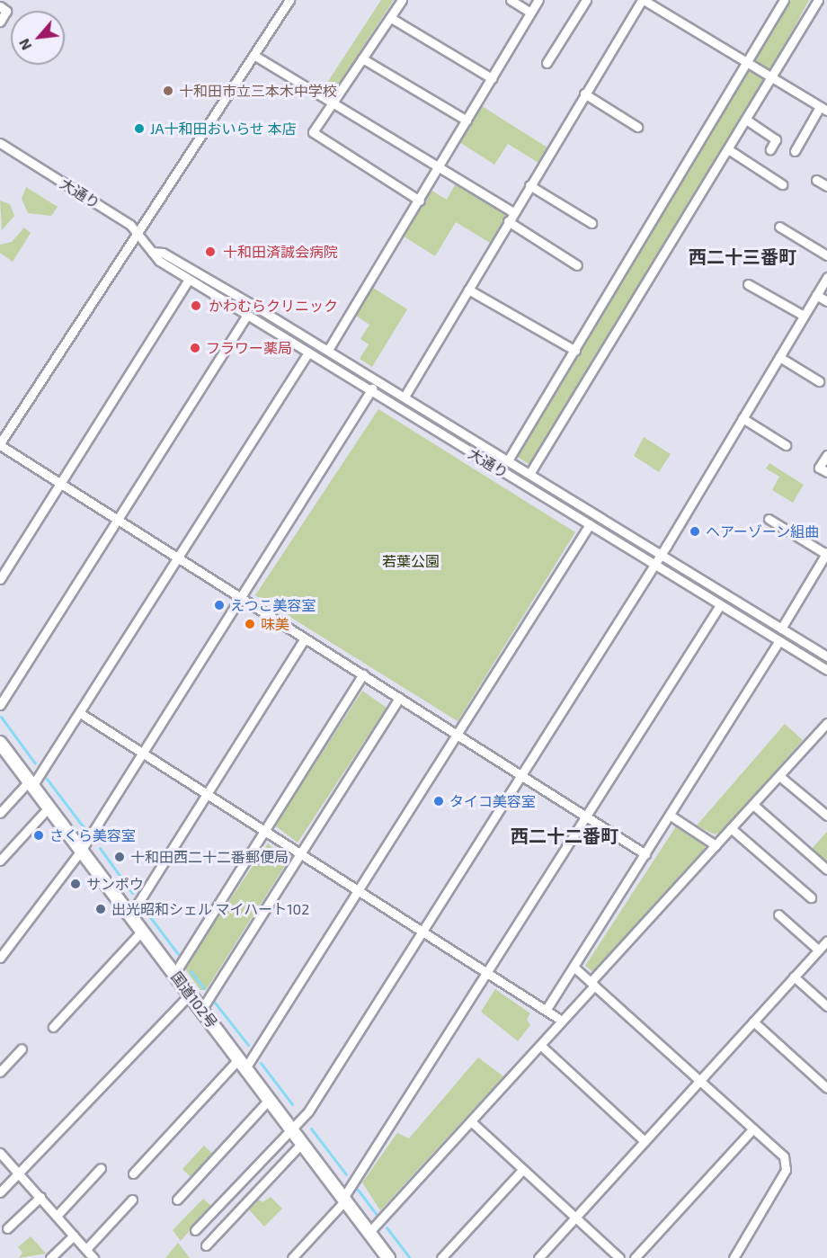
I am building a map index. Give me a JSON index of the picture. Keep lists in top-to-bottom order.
{
  "streets": {
    "highway": ["国道102号"],
    "street": ["大通り"]
  },
  "districts": ["西二十三番町", "西二十二番町"],
  "parks": ["若葉公園"],
  "places": [
    "十和田市立三本木中学校",
    "JA十和田おいらせ 本店",
    "十和田済誠会病院",
    "かわむらクリニック",
    "フラワー薬局",
    "ヘアーゾーン組曲",
    "えつこ美容室",
    "味美",
    "タイコ美容室",
    "さくら美容室",
    "十和田西二十二番郵便局",
    "サンポウ",
    "出光昭和シェル マイハート102"
  ],
  "north": "bottom left"
}
